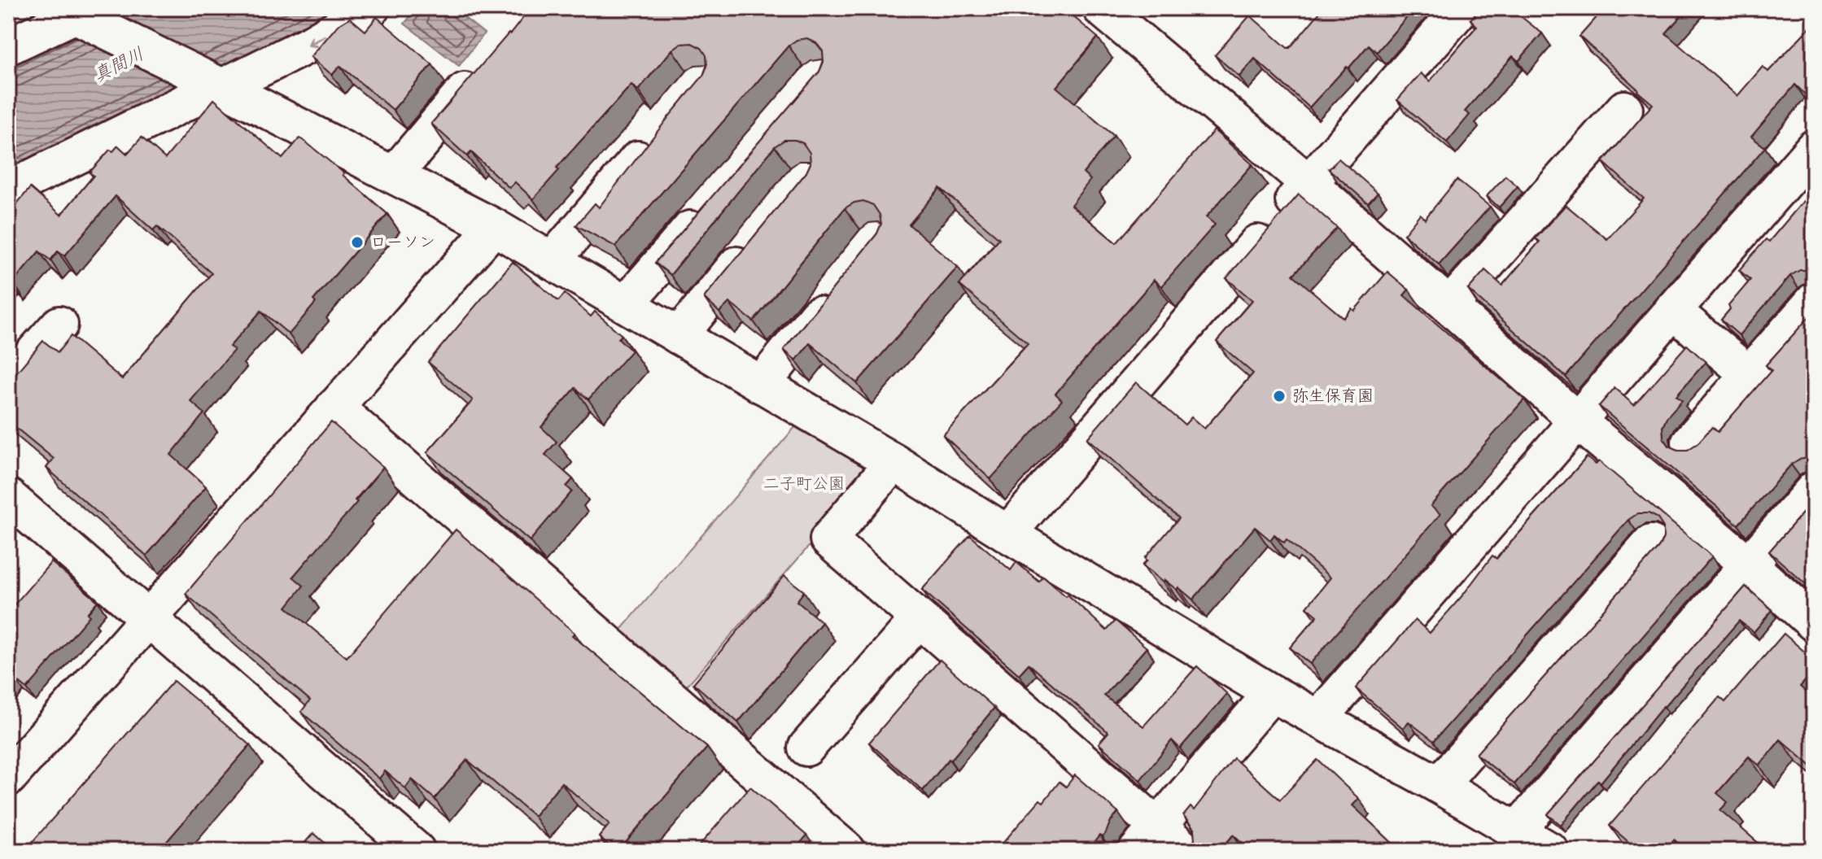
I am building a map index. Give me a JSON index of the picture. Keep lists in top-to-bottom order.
{
  "water": ["真間川"],
  "parks": ["二子町公園"],
  "places": ["ローソン", "弥生保育園"]
}
